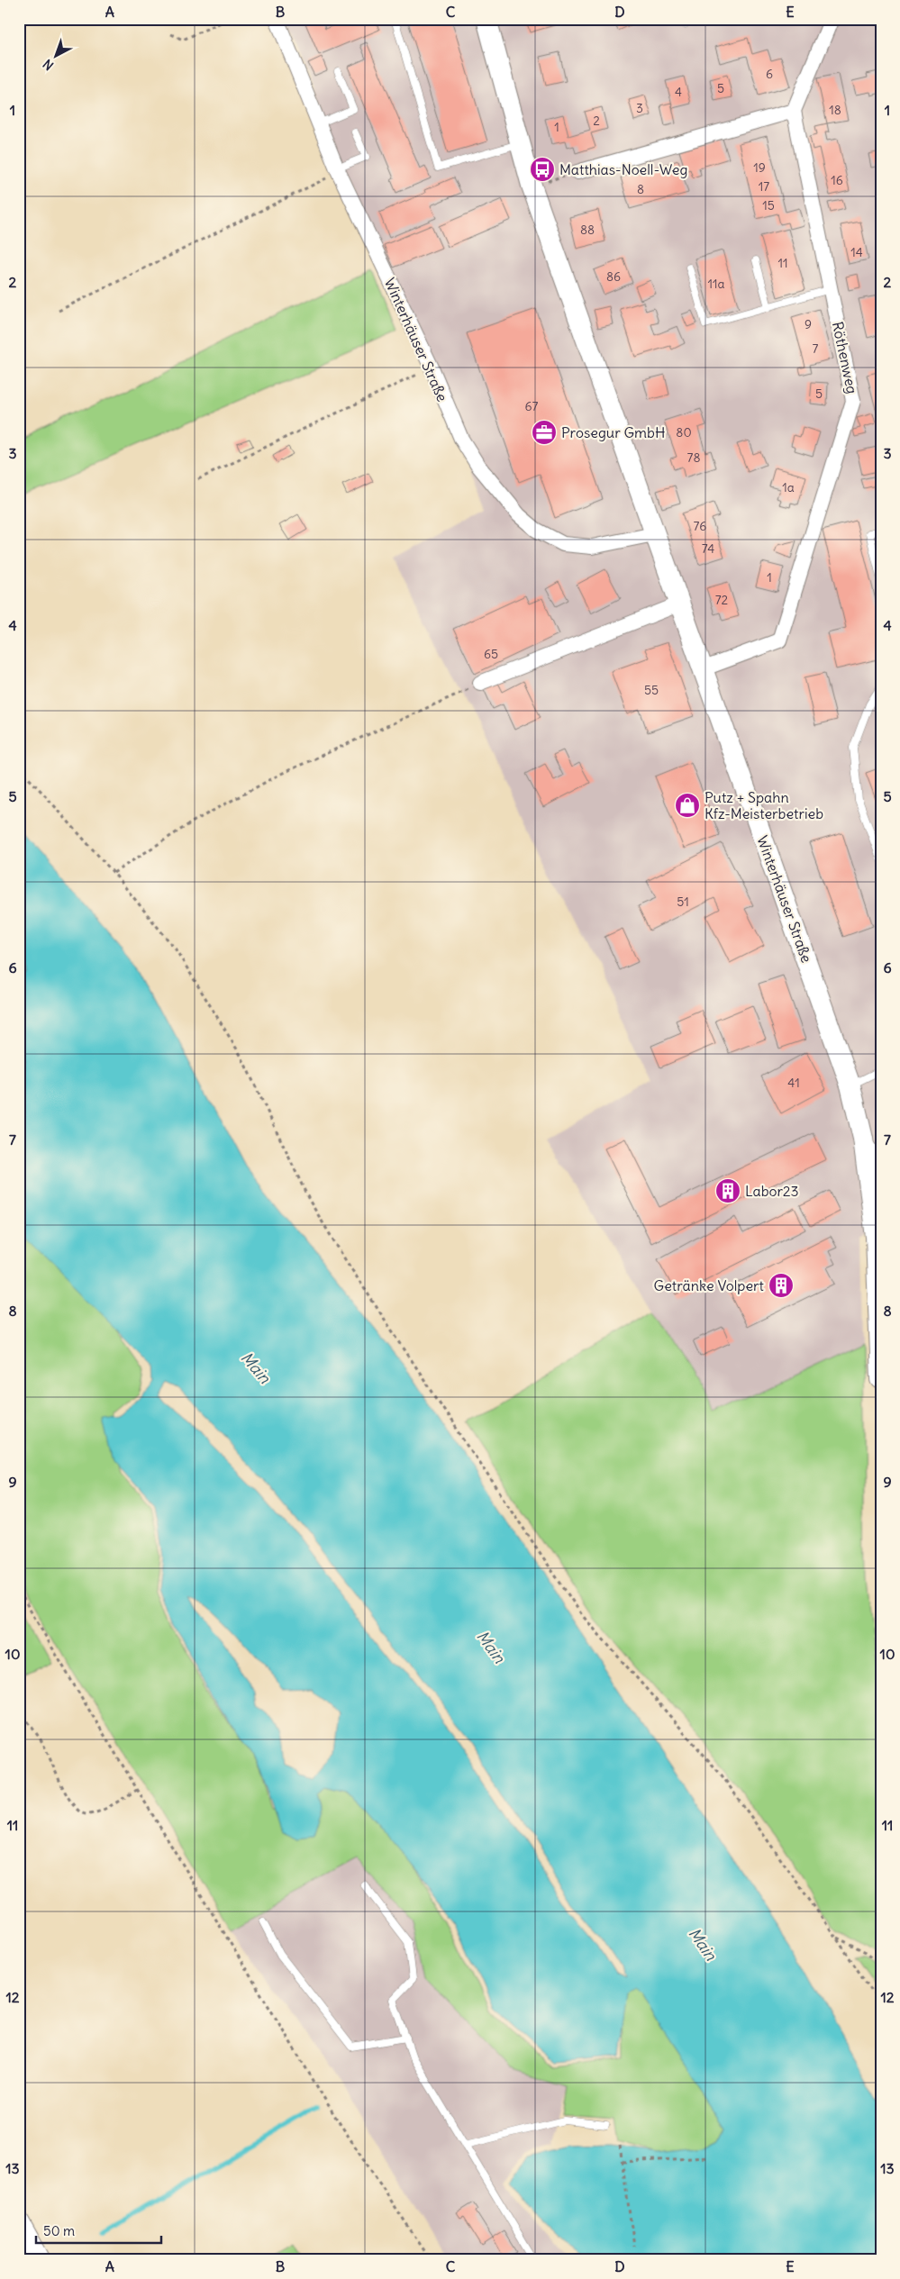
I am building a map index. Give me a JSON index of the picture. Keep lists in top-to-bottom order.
{
  "streets": {
    "main road": ["Winterhäuser Straße"],
    "street": ["Röthenweg"]
  },
  "crossings": [
    ["Winterhäuser Straße", "Röthenweg"]
  ],
  "water": ["Main"],
  "places": {
    "bus stop": ["Matthias-Noell-Weg"],
    "office": ["Prosegur GmbH"],
    "shop": ["Putz + Spahn Kfz-Meisterbetrieb"],
    "building": ["Labor23", "Getränke Volpert"]
  },
  "house_numbers": [
    "6",
    "5",
    "4",
    "3",
    "18",
    "2",
    "1",
    "19",
    "16",
    "17",
    "8",
    "15",
    "88",
    "14",
    "11",
    "86",
    "11a",
    "9",
    "7",
    "5",
    "67",
    "80",
    "78",
    "1a",
    "76",
    "74",
    "1",
    "72",
    "65",
    "55",
    "51",
    "41"
  ],
  "scale_bar": "50 m",
  "north": "bottom left",
  "grid": {
    "columns": [
      "A",
      "B",
      "C",
      "D",
      "E"
    ],
    "rows": [
      "1",
      "2",
      "3",
      "4",
      "5",
      "6",
      "7",
      "8",
      "9",
      "10",
      "11",
      "12",
      "13"
    ]
  }
}
